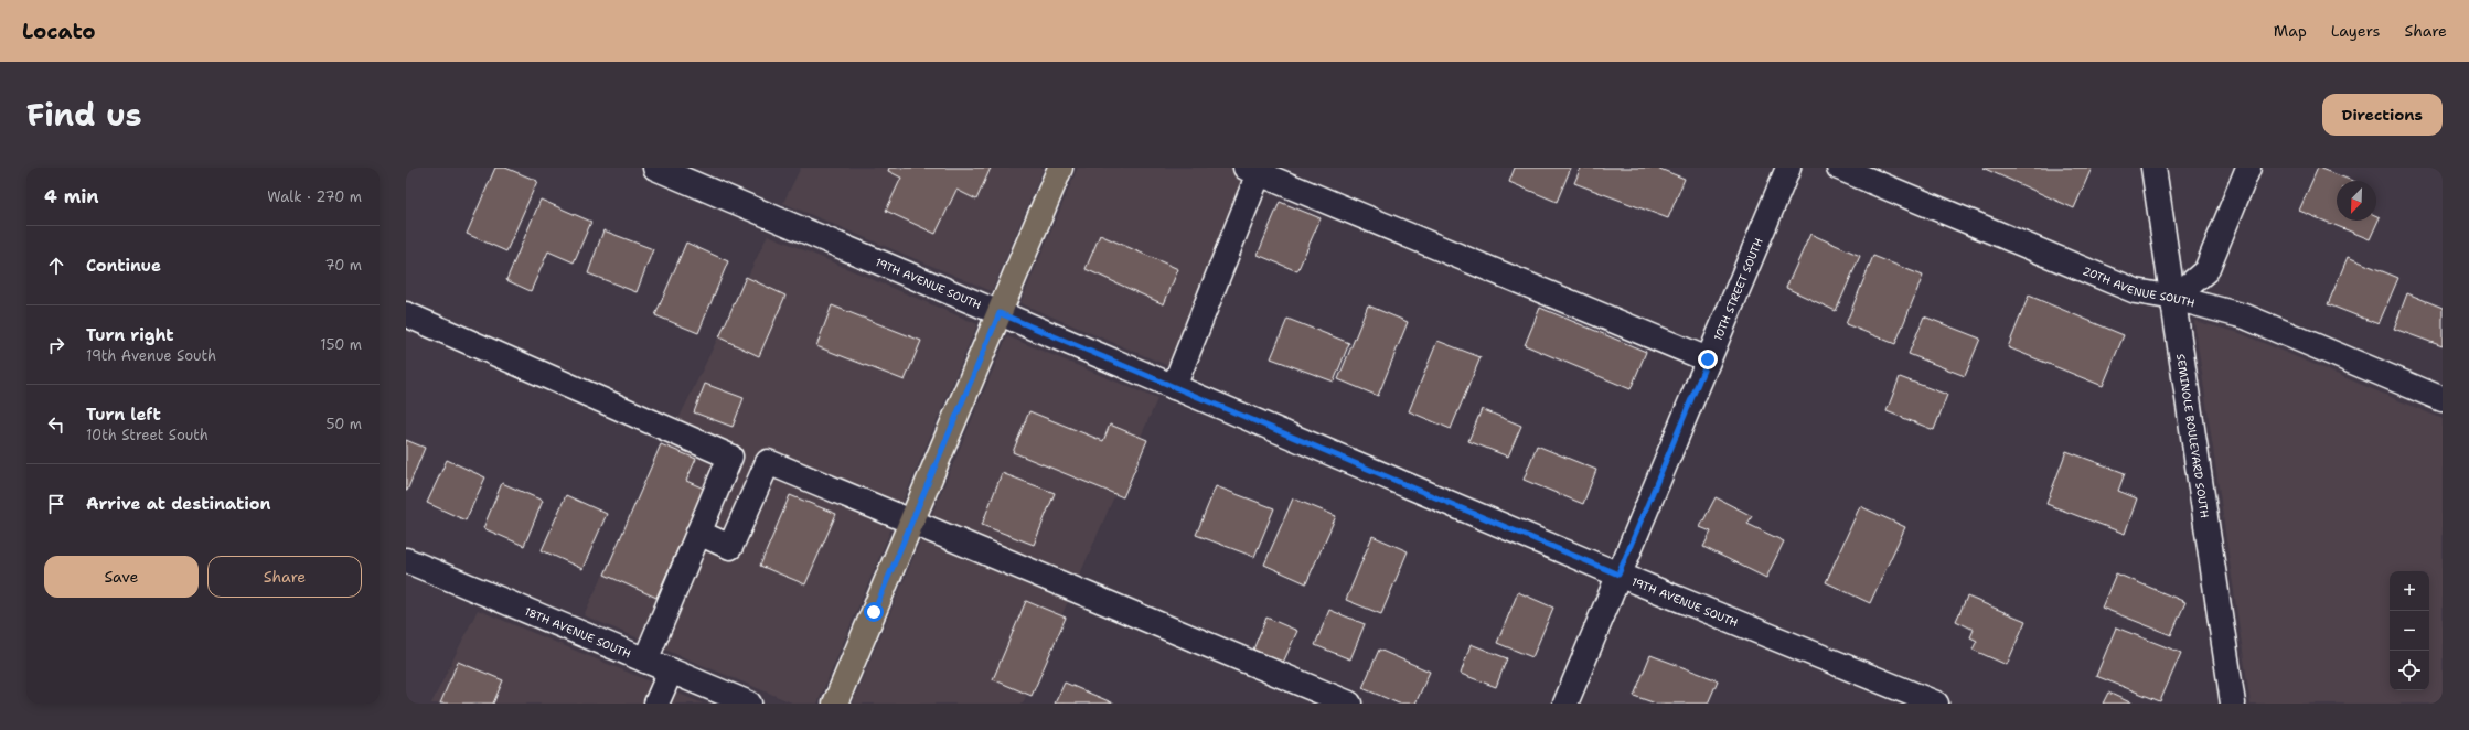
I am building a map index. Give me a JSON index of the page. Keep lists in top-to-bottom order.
{
  "streets": {
    "street": [
      "19TH AVENUE SOUTH",
      "20TH AVENUE SOUTH",
      "10TH STREET SOUTH",
      "SEMINOLE BOULEVARD SOUTH",
      "18TH AVENUE SOUTH"
    ]
  },
  "crossings": [
    ["19TH AVENUE SOUTH", "10TH STREET SOUTH"],
    ["20TH AVENUE SOUTH", "SEMINOLE BOULEVARD SOUTH"]
  ],
  "north": "bottom left",
  "page": {
    "header": "Locato",
    "nav": ["Map", "Layers", "Share"],
    "title": "Find us",
    "buttons": [
      "Directions",
      ["Save", "Share"]
    ],
    "heading": ["4 min", "Walk · 270 m"],
    "list": [
      ["Continue", "70 m"],
      ["Turn right", "19th Avenue South", "150 m"],
      ["Turn left", "10th Street South", "50 m"],
      "Arrive at destination"
    ],
    "map_buttons": ["+", "−"]
  }
}
